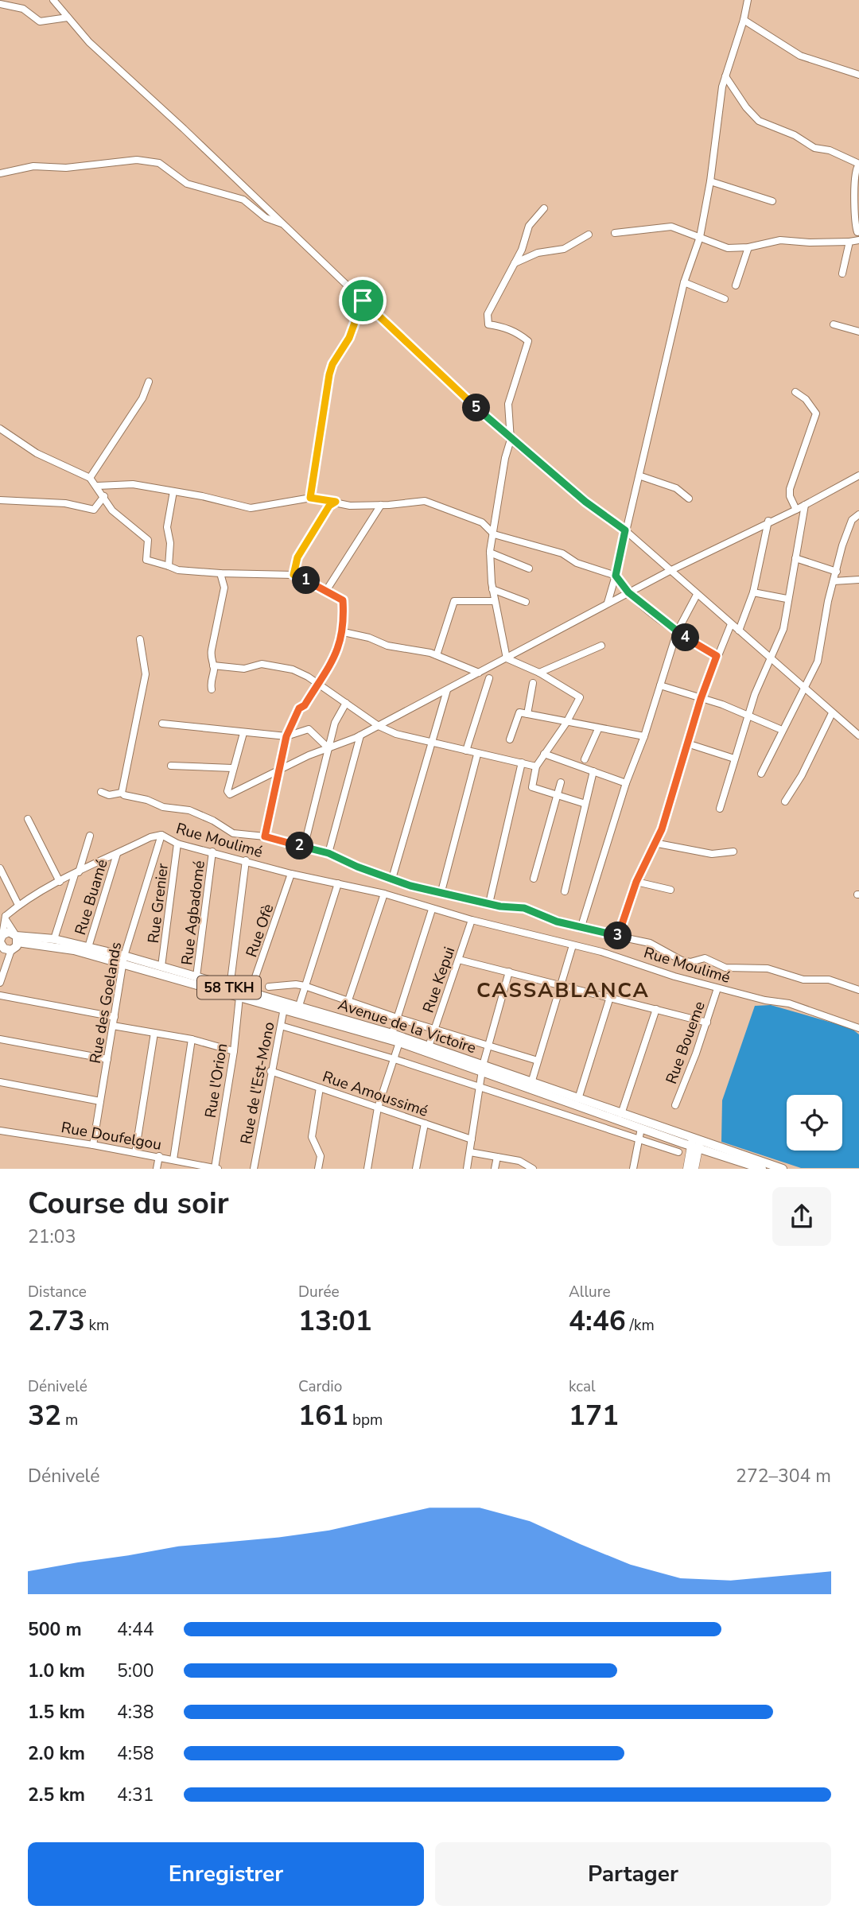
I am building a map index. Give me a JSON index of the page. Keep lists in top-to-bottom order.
{
  "streets": {
    "highway": ["58 TKH", "Avenue de la Victoire"],
    "street": [
      "Rue Moulimé",
      "Rue Buamé",
      "Rue Grenier",
      "Rue Agbadomé",
      "Rue Ofè",
      "Rue Kepui",
      "Rue des Goelands",
      "Rue Boueme",
      "Rue l'Orion",
      "Rue de l'Est-Mono",
      "Rue Amoussimé",
      "Rue Doufelgou"
    ]
  },
  "crossings": [
    ["Rue Moulimé", "Rue Buamé"],
    ["Rue Moulimé", "Rue Grenier"],
    ["Rue Moulimé", "Rue Agbadomé"],
    ["Rue Moulimé", "Rue Ofè"],
    ["Rue Moulimé", "Rue Kepui"],
    ["Rue Moulimé", "Rue des Goelands"],
    ["Rue Moulimé", "Rue Boueme"],
    ["Rue Buamé", "Avenue de la Victoire"],
    ["Rue Grenier", "Avenue de la Victoire"],
    ["Rue Agbadomé", "Avenue de la Victoire"],
    ["Rue Ofè", "Avenue de la Victoire"],
    ["Rue Kepui", "Avenue de la Victoire"],
    ["Rue des Goelands", "Avenue de la Victoire"],
    ["Rue des Goelands", "Rue Doufelgou"],
    ["Avenue de la Victoire", "Rue l'Orion"],
    ["Avenue de la Victoire", "Rue de l'Est-Mono"],
    ["Rue l'Orion", "Rue Doufelgou"],
    ["Rue de l'Est-Mono", "Rue Amoussimé"]
  ],
  "districts": ["CASSABLANCA"],
  "page": {
    "pins": [
      "5",
      "1",
      "4",
      "2",
      "3"
    ],
    "heading": ["Course du soir", "21:03"],
    "stats": [
      ["Distance", "2.73 km"],
      ["Durée", "13:01"],
      ["Allure", "4:46 /km"],
      ["Dénivelé", "32 m"],
      ["Cardio", "161 bpm"],
      ["kcal", "171"]
    ],
    "chart": ["Dénivelé", "272–304 m"],
    "list": [
      {
        "name": "500 m",
        "note": "4:44"
      },
      {
        "name": "1.0 km",
        "note": "5:00"
      },
      {
        "name": "1.5 km",
        "note": "4:38"
      },
      {
        "name": "2.0 km",
        "note": "4:58"
      },
      {
        "name": "2.5 km",
        "note": "4:31"
      }
    ],
    "buttons": ["Enregistrer", "Partager"]
  }
}
